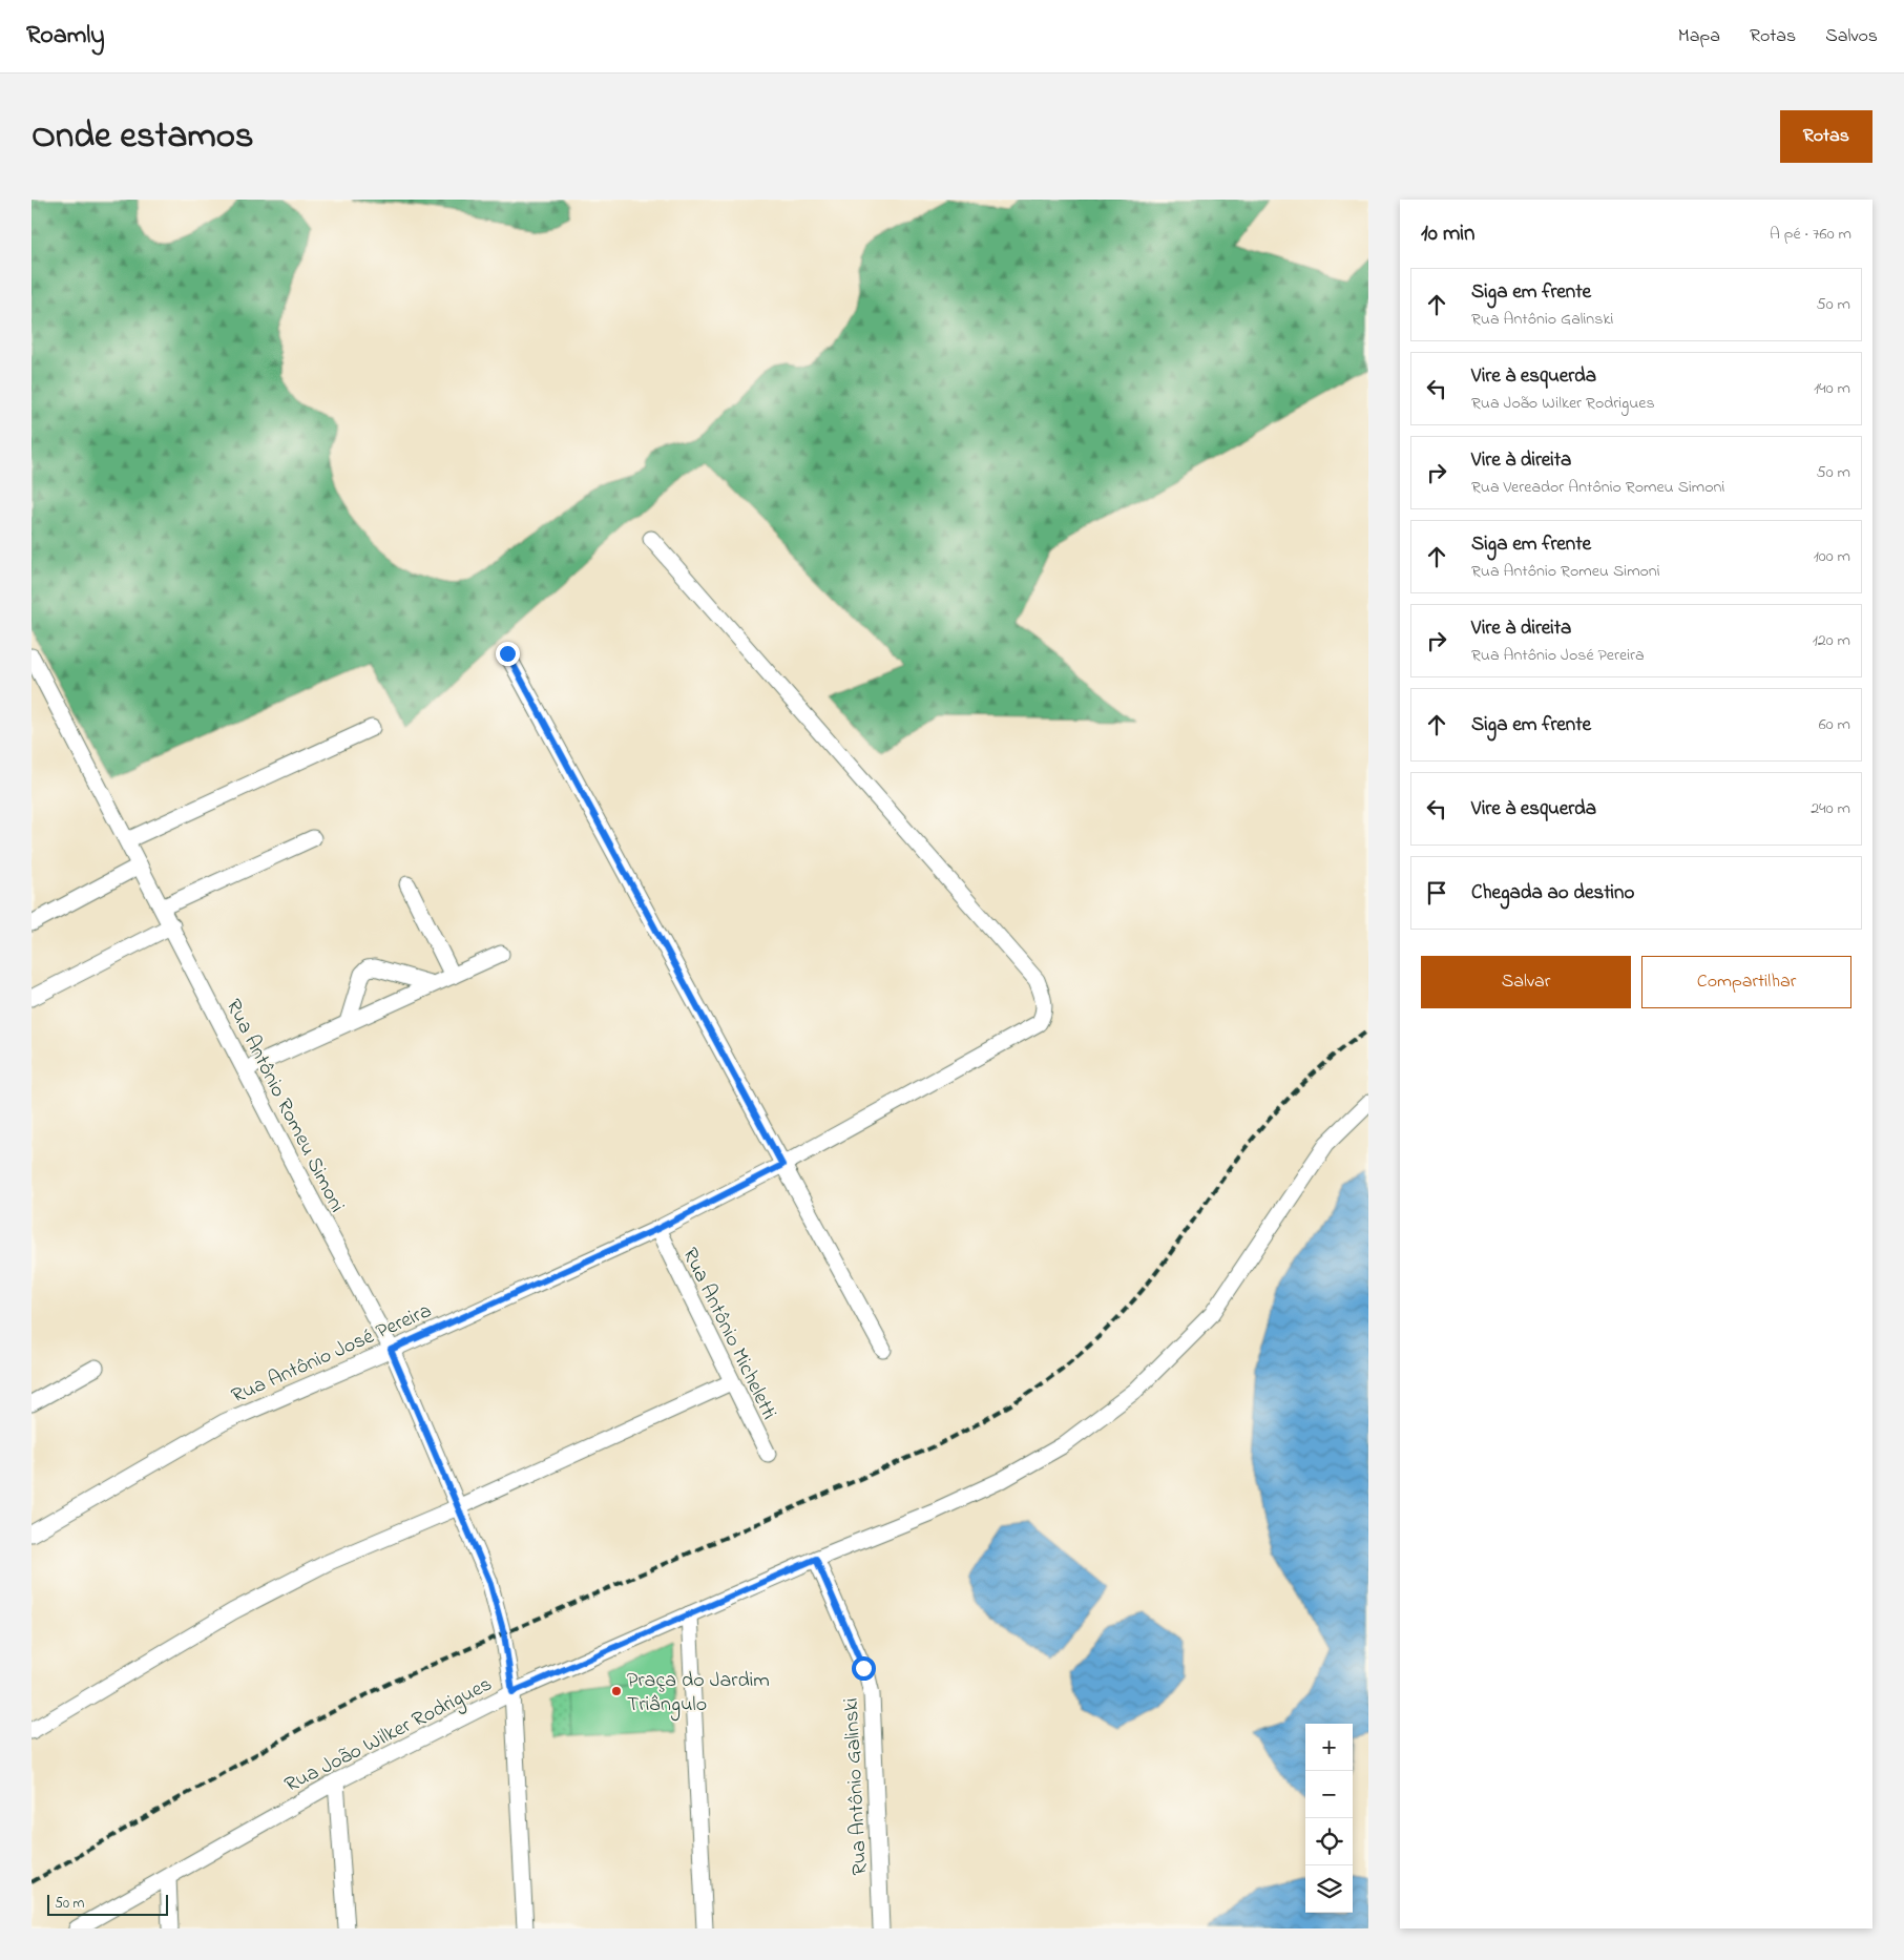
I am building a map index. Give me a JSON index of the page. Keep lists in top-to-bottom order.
{
  "streets": {
    "street": [
      "Rua Antônio Romeu Simoni",
      "Rua Antônio Micheletti",
      "Rua Antônio José Pereira",
      "Rua João Wilker Rodrigues",
      "Rua Antônio Galinski"
    ]
  },
  "crossings": [
    ["Rua Antônio Romeu Simoni", "Rua Antônio José Pereira"],
    ["Rua Antônio Romeu Simoni", "Rua João Wilker Rodrigues"],
    ["Rua Antônio Micheletti", "Rua Antônio José Pereira"],
    ["Rua João Wilker Rodrigues", "Rua Antônio Galinski"]
  ],
  "places": ["Praça do Jardim Triângulo"],
  "scale_bar": "50 m",
  "page": {
    "header": "Roamly",
    "nav": ["Mapa", "Rotas", "Salvos"],
    "title": "Onde estamos",
    "buttons": [
      "Rotas",
      ["Salvar", "Compartilhar"]
    ],
    "heading": ["10 min", "A pé · 760 m"],
    "list": [
      ["Siga em frente", "Rua Antônio Galinski", "50 m"],
      ["Vire à esquerda", "Rua João Wilker Rodrigues", "140 m"],
      ["Vire à direita", "Rua Vereador Antônio Romeu Simoni", "50 m"],
      ["Siga em frente", "Rua Antônio Romeu Simoni", "100 m"],
      ["Vire à direita", "Rua Antônio José Pereira", "120 m"],
      ["Siga em frente", "60 m"],
      ["Vire à esquerda", "240 m"],
      "Chegada ao destino"
    ],
    "map_buttons": ["+", "−"],
    "scale": "50 m"
  }
}
